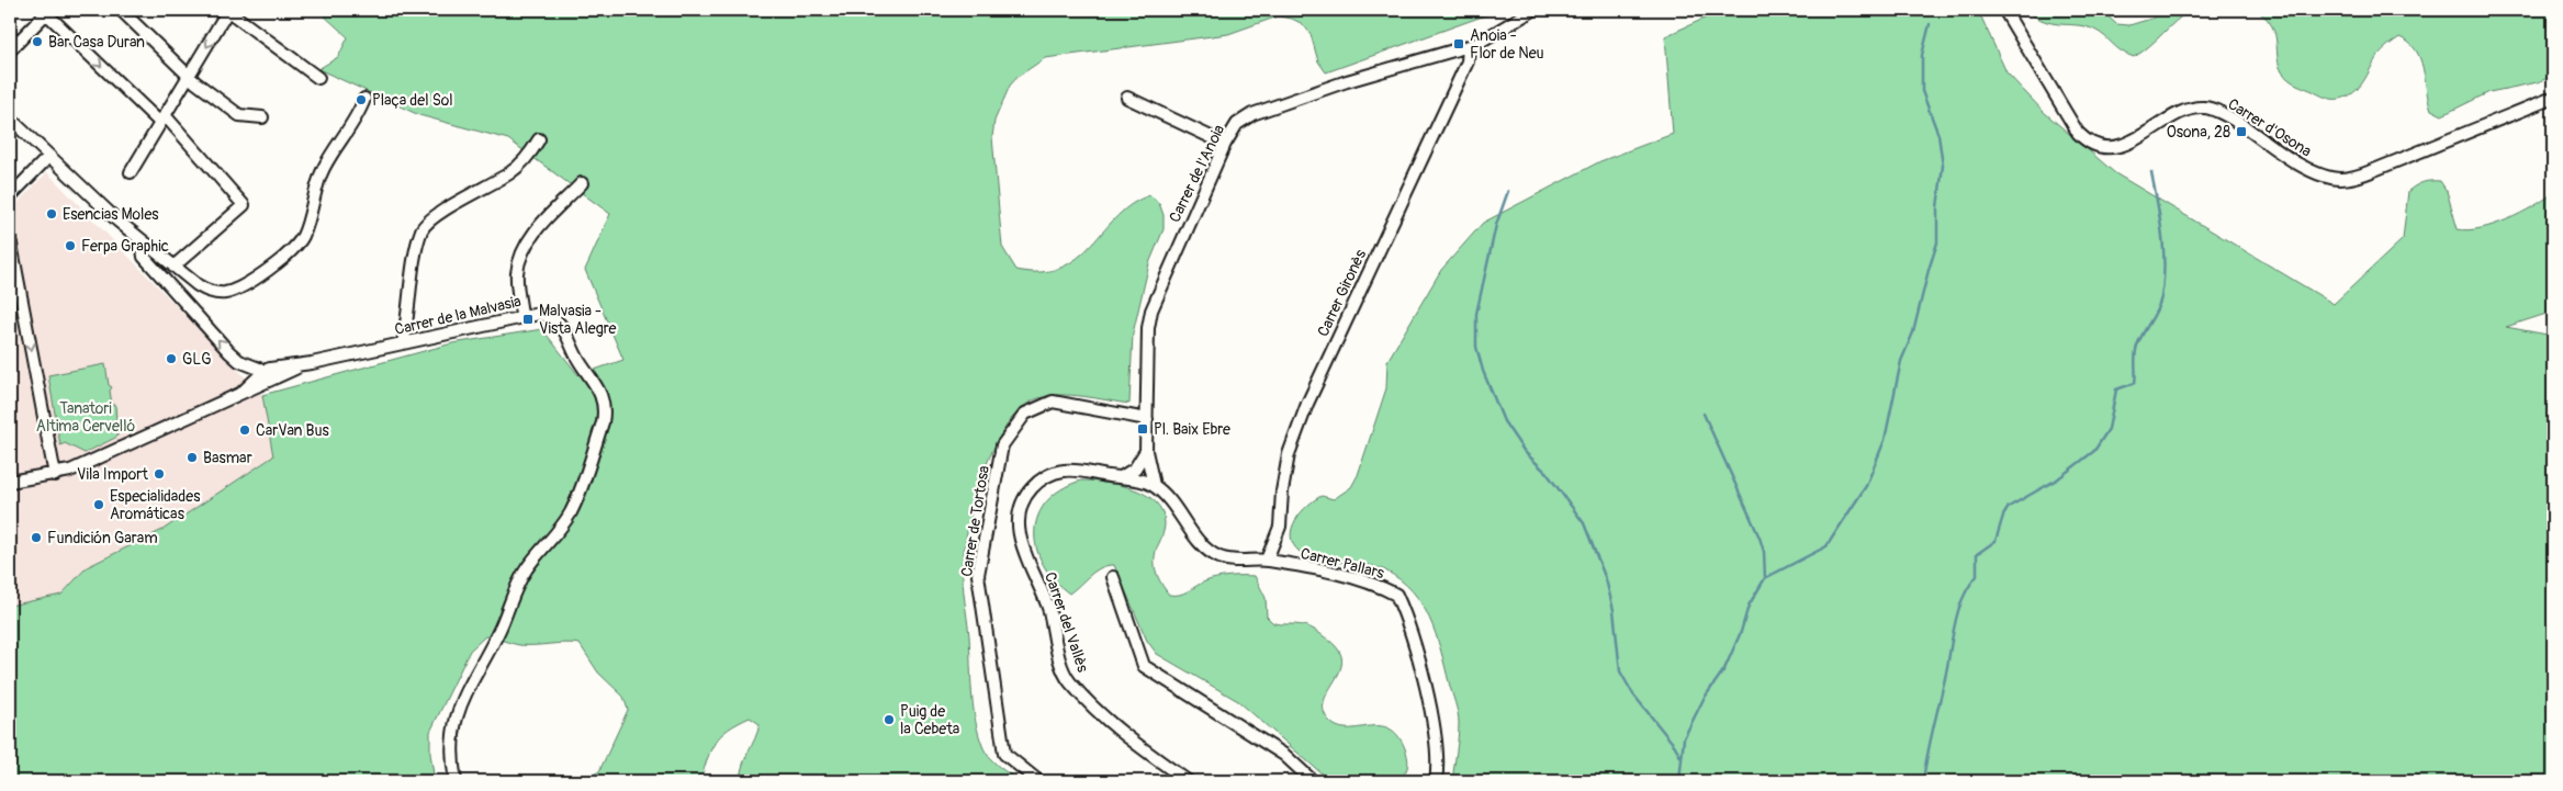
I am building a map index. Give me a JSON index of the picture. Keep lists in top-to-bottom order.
{
  "streets": {
    "street": [
      "Carrer d'Osona",
      "Carrer de l'Anoia",
      "Carrer Gironès",
      "Carrer de la Malvasia",
      "Carrer de Tortosa",
      "Carrer Pallars",
      "Carrer del Vallès"
    ]
  },
  "crossings": [
    ["Carrer de l'Anoia", "Carrer Gironès"],
    ["Carrer de l'Anoia", "Carrer de Tortosa"],
    ["Carrer de l'Anoia", "Carrer Pallars"],
    ["Carrer de l'Anoia", "Carrer del Vallès"],
    ["Carrer Gironès", "Carrer Pallars"],
    ["Carrer Pallars", "Carrer del Vallès"]
  ],
  "parks": ["Tanatori Altima Cervelló"],
  "places": {
    "other": [
      "Bar Casa Duran",
      "Plaça del Sol",
      "Esencias Moles",
      "Ferpa Graphic",
      "GLG",
      "CarVan Bus",
      "Basmar",
      "Vila Import",
      "Especialidades Aromáticas",
      "Fundición Garam",
      "Puig de la Cebeta"
    ],
    "transit": [
      "Anoia - Flor de Neu",
      "Osona, 28",
      "Malvasia - Vista Alegre",
      "Pl. Baix Ebre"
    ]
  }
}
